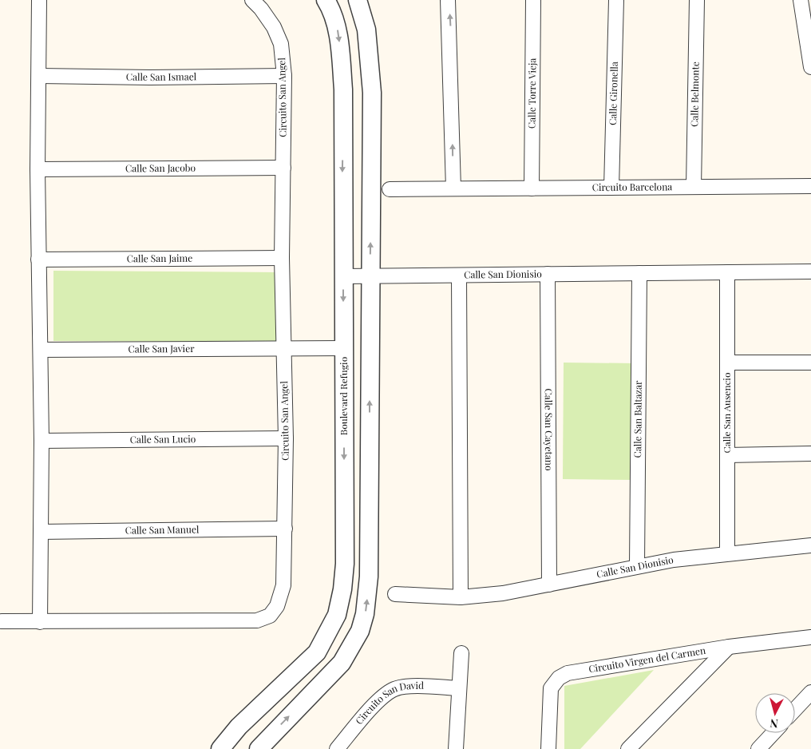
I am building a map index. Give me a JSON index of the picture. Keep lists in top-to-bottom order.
{
  "streets": {
    "street": [
      "Calle San Ismael",
      "Calle Belmonte",
      "Calle Torre Vieja",
      "Calle Gironella",
      "Circuito San Angel",
      "Calle San Jacobo",
      "Circuito Barcelona",
      "Calle San Jaime",
      "Calle San Dionisio",
      "Calle San Javier",
      "Boulevard Refugio",
      "Calle San Ausencio",
      "Calle San Baltazar",
      "Calle San Cayetano",
      "Calle San Lucio",
      "Calle San Manuel",
      "Circuito Virgen del Carmen",
      "Circuito San David"
    ]
  },
  "crossings": [
    ["Calle San Ismael", "Circuito San Angel"],
    ["Calle Belmonte", "Circuito Barcelona"],
    ["Calle Torre Vieja", "Circuito Barcelona"],
    ["Calle Gironella", "Circuito Barcelona"],
    ["Circuito San Angel", "Calle San Jacobo"],
    ["Circuito San Angel", "Calle San Jaime"],
    ["Circuito San Angel", "Calle San Javier"],
    ["Circuito San Angel", "Calle San Lucio"],
    ["Circuito San Angel", "Calle San Manuel"],
    ["Calle San Dionisio", "Boulevard Refugio"],
    ["Calle San Dionisio", "Calle San Ausencio"],
    ["Calle San Dionisio", "Calle San Baltazar"],
    ["Calle San Dionisio", "Calle San Cayetano"],
    ["Calle San Javier", "Boulevard Refugio"]
  ],
  "north": "bottom"
}
